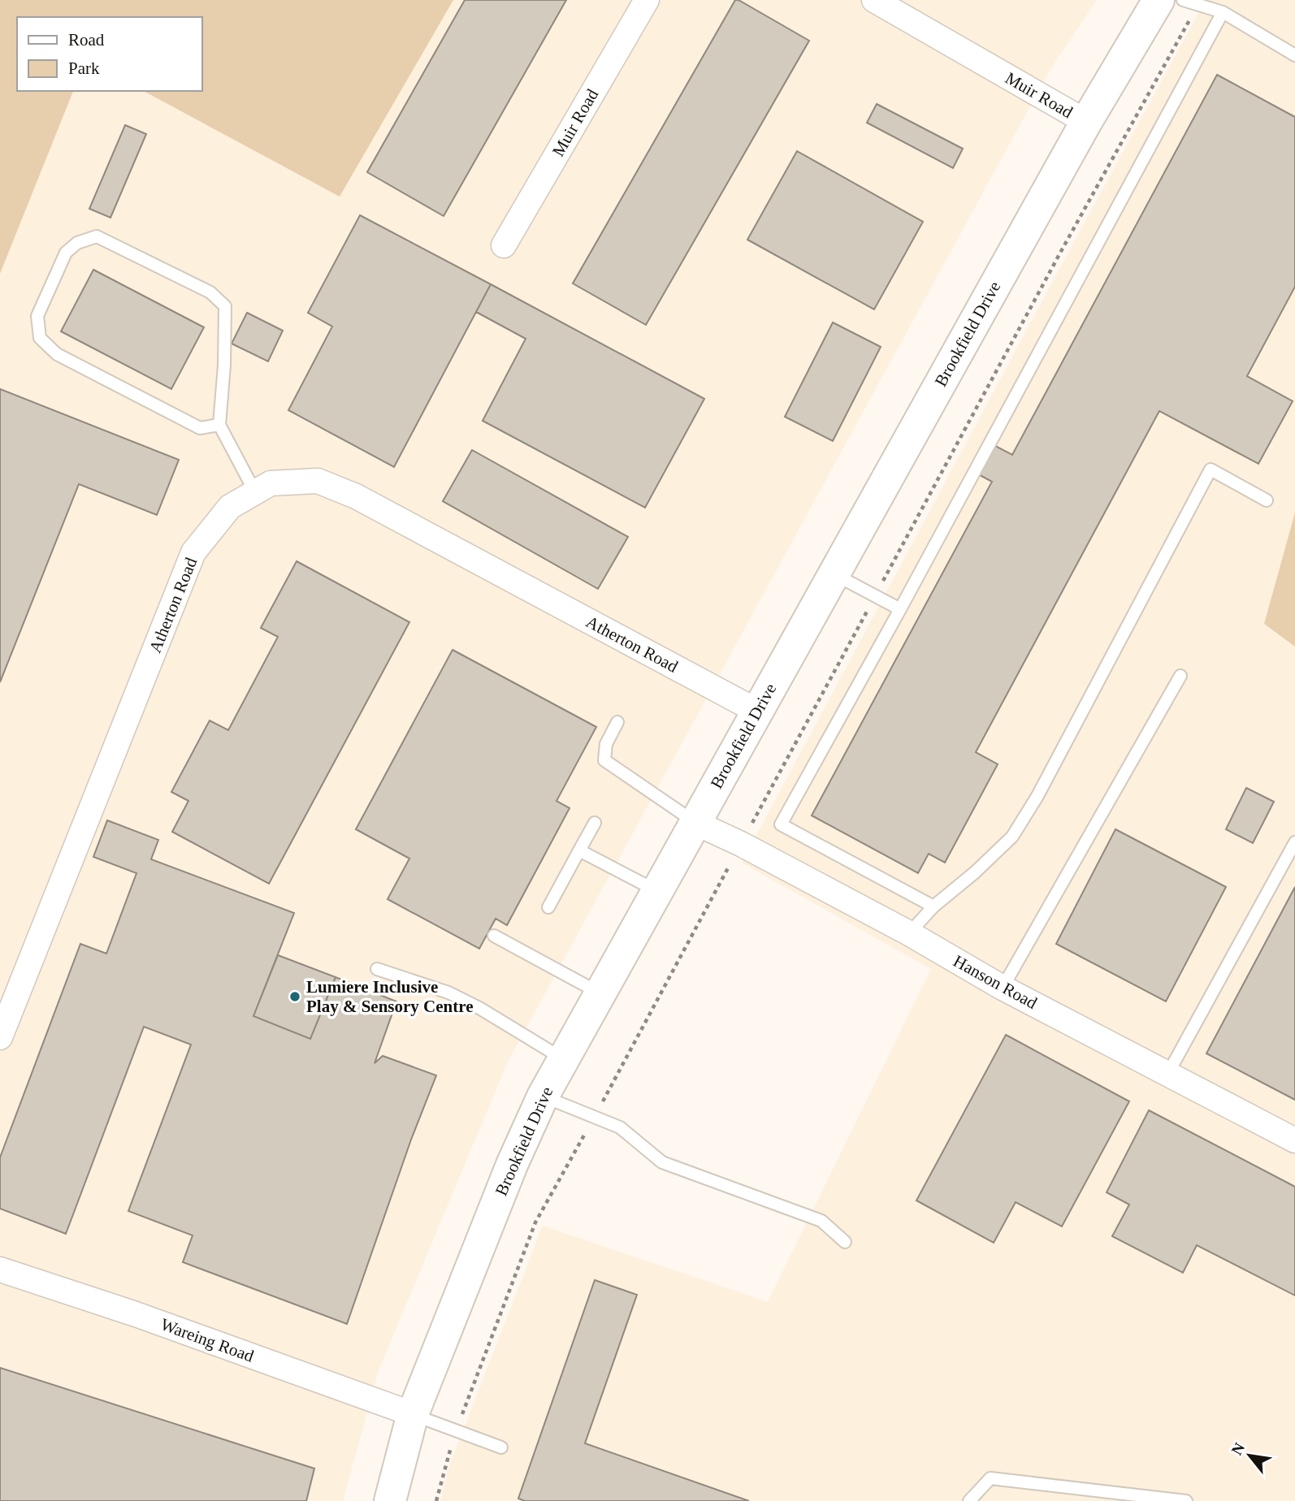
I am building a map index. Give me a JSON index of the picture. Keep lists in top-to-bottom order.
{
  "streets": {
    "street": [
      "Muir Road",
      "Brookfield Drive",
      "Atherton Road",
      "Hanson Road",
      "Wareing Road"
    ]
  },
  "crossings": [
    ["Muir Road", "Brookfield Drive"],
    ["Brookfield Drive", "Atherton Road"],
    ["Brookfield Drive", "Hanson Road"],
    ["Brookfield Drive", "Wareing Road"]
  ],
  "places": ["Lumiere Inclusive Play & Sensory Centre"],
  "legend": ["Road", "Park"],
  "north": "top left"
}
